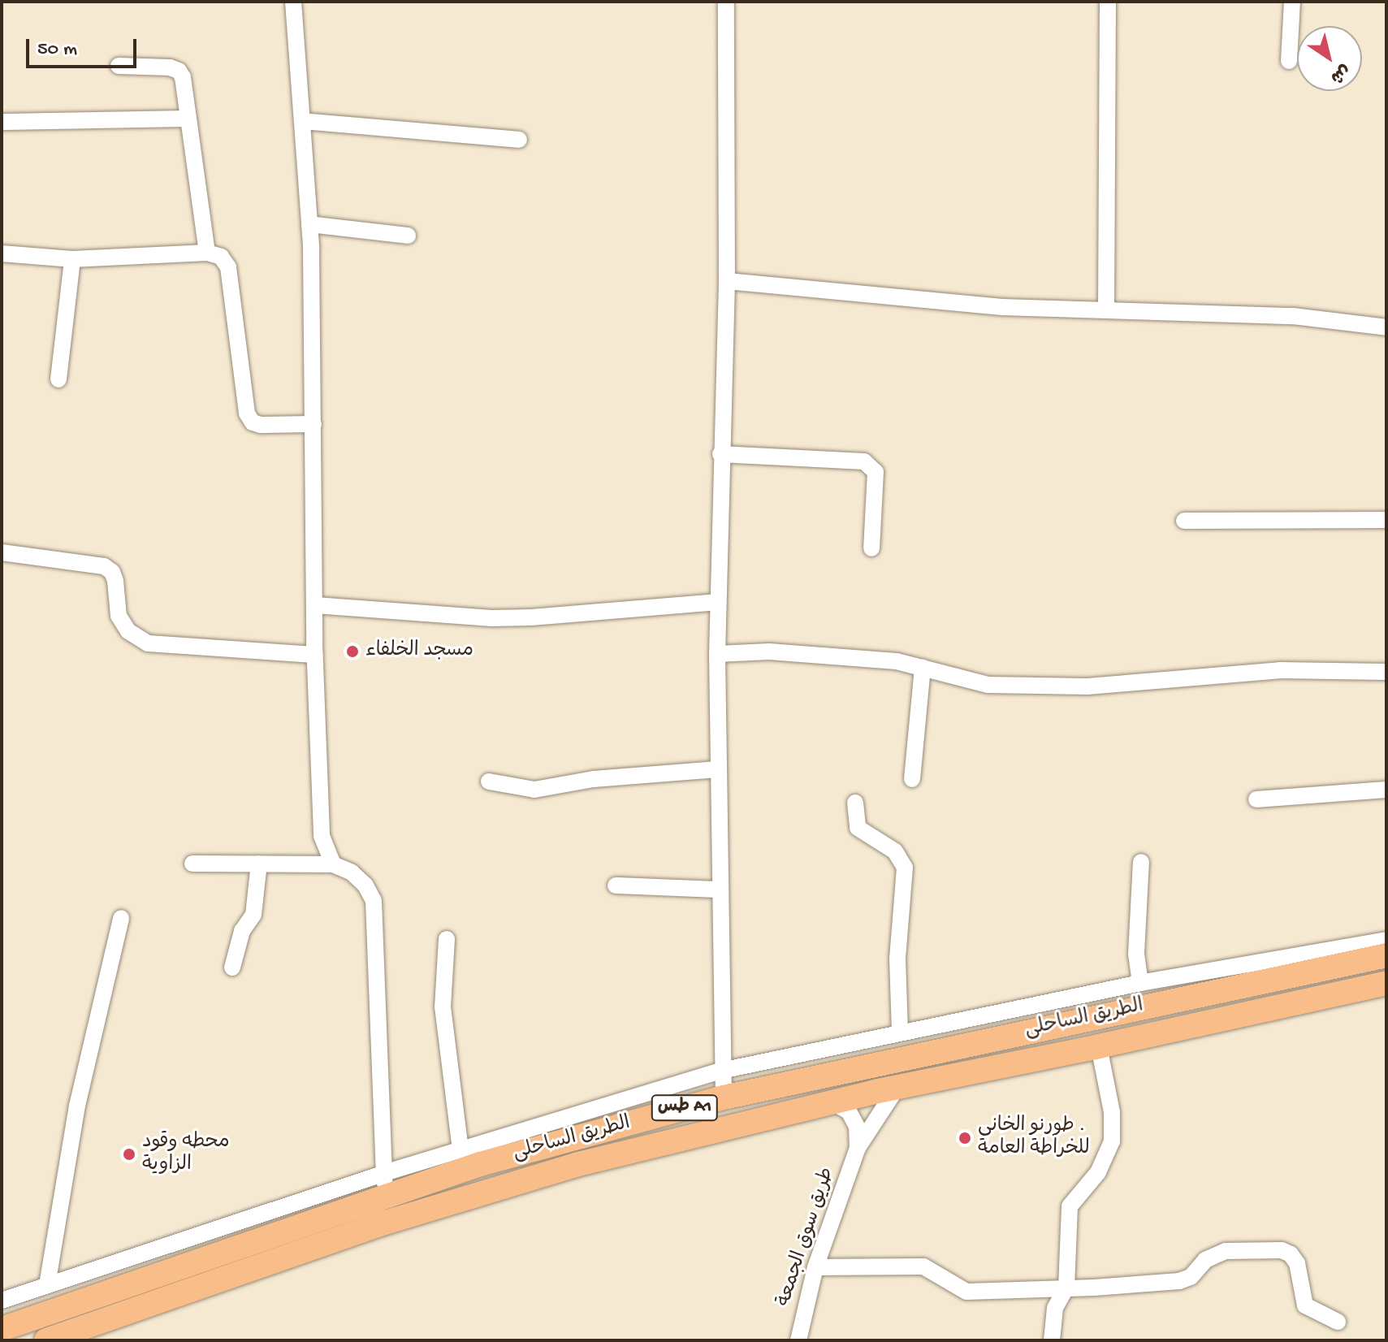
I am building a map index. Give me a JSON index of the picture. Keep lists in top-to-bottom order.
{
  "streets": {
    "highway": ["الطريق الساحلى", "طس A1"],
    "street": ["طريق سوق الجمعة"]
  },
  "crossings": [
    ["الطريق الساحلى", "طريق سوق الجمعة"]
  ],
  "places": ["مسجد الخلفاء", "طورنو الخاني . للخراطة العامة", "محطه وقود الزاوية"],
  "scale_bar": "50 m",
  "north": "bottom right"
}
